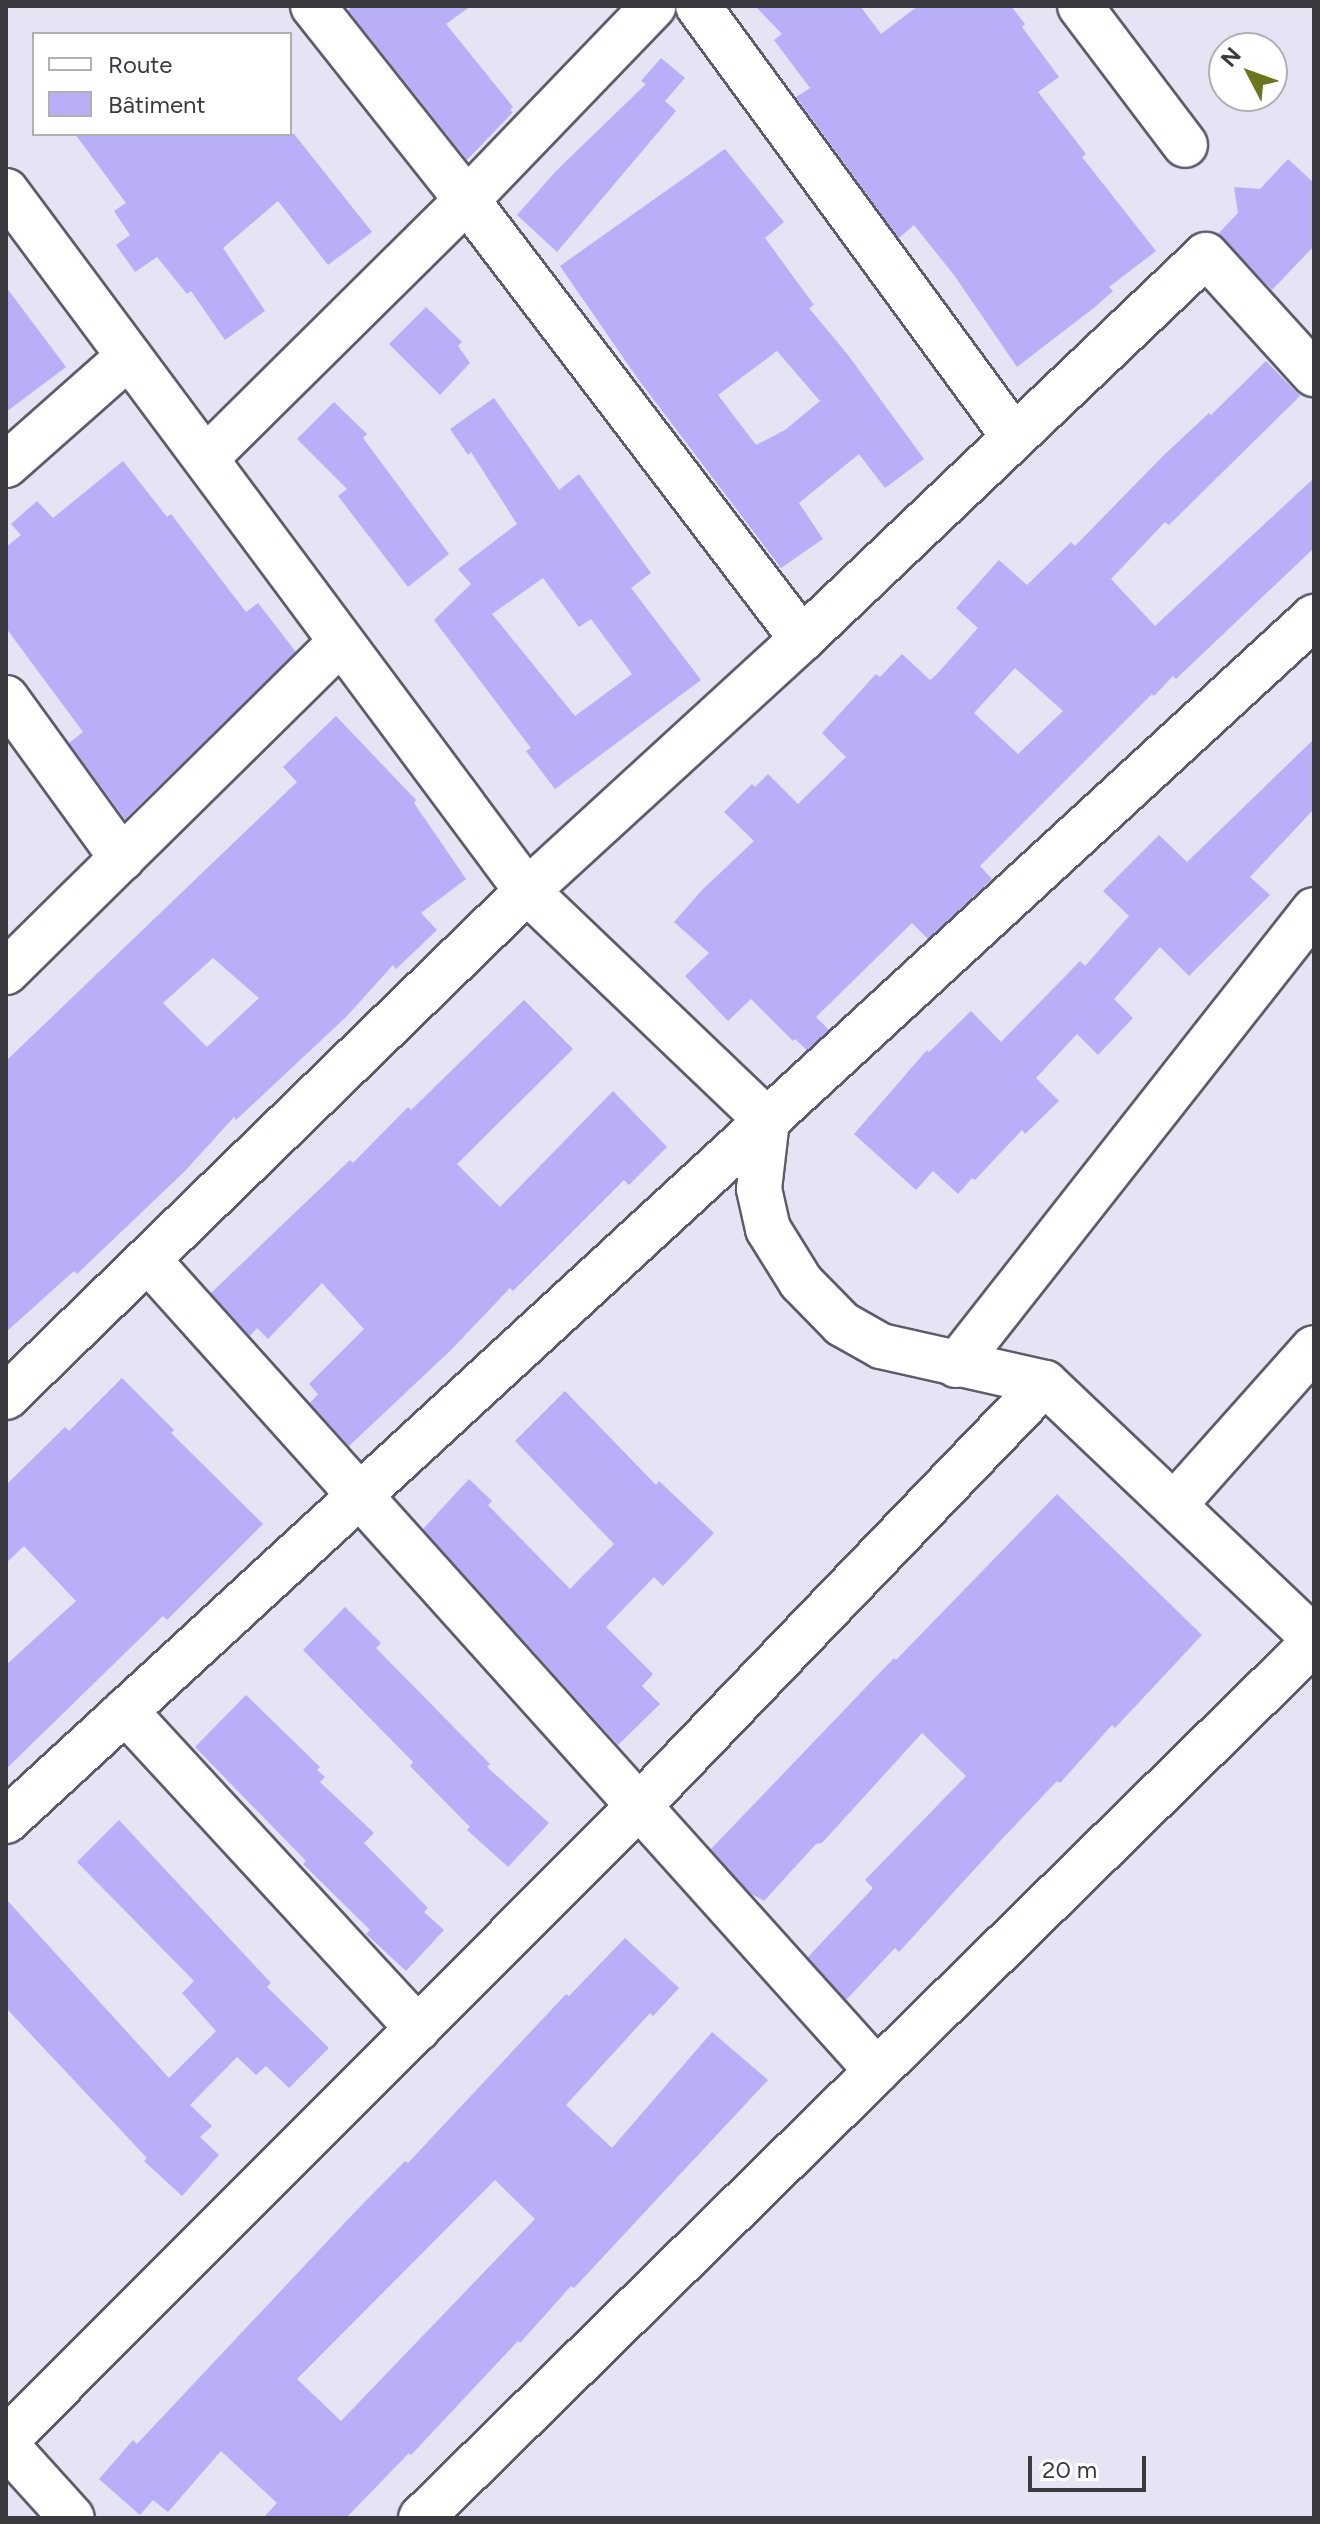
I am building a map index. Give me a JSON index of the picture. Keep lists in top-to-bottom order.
{
  "legend": ["Route", "Bâtiment"],
  "scale_bar": "20 m",
  "north": "top left"
}
